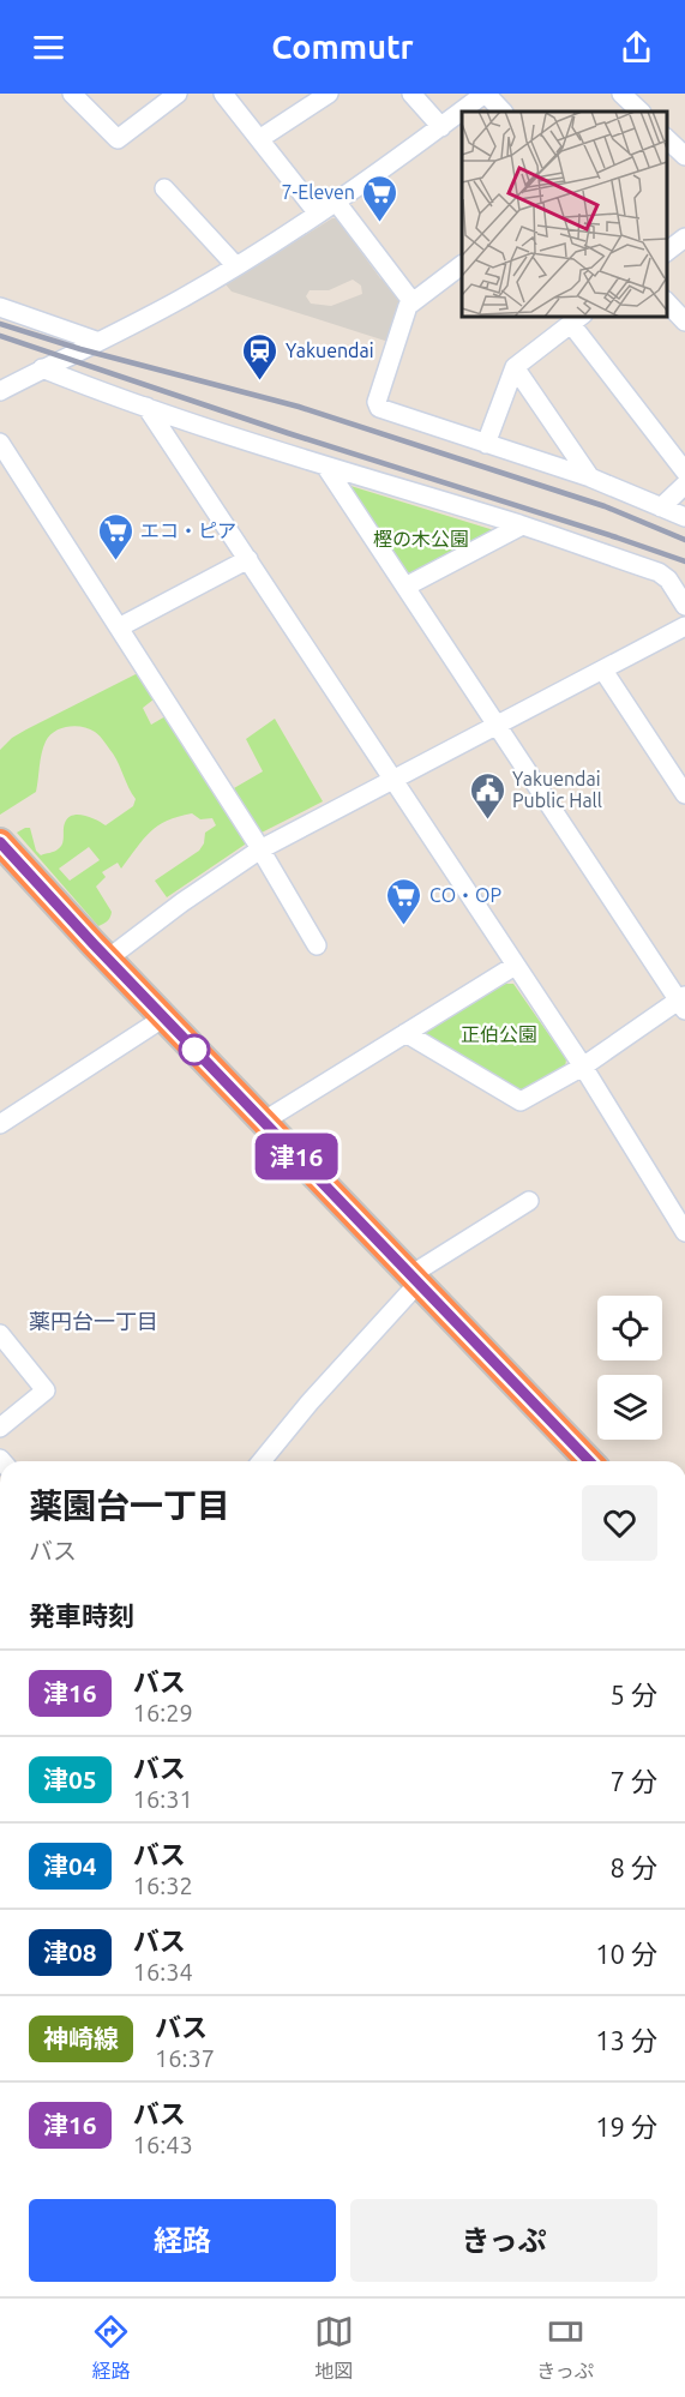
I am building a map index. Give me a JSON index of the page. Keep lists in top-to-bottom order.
{
  "districts": ["薬円台一丁目"],
  "parks": ["樫の木公園", "正伯公園"],
  "places": {
    "supermarket": ["7-Eleven", "エコ・ピア", "CO・OP"],
    "station": ["Yakuendai"],
    "public building": ["Yakuendai Public Hall"]
  },
  "lines": ["bus line 津16"],
  "page": {
    "header": "Commutr",
    "on_map": "津16",
    "heading": [
      ["薬園台一丁目", "バス"],
      "発車時刻"
    ],
    "list": [
      {
        "mark": "津16",
        "name": "バス",
        "note": "16:29",
        "value": "5 分"
      },
      {
        "mark": "津05",
        "name": "バス",
        "note": "16:31",
        "value": "7 分"
      },
      {
        "mark": "津04",
        "name": "バス",
        "note": "16:32",
        "value": "8 分"
      },
      {
        "mark": "津08",
        "name": "バス",
        "note": "16:34",
        "value": "10 分"
      },
      {
        "mark": "神崎線",
        "name": "バス",
        "note": "16:37",
        "value": "13 分"
      },
      {
        "mark": "津16",
        "name": "バス",
        "note": "16:43",
        "value": "19 分"
      }
    ],
    "buttons": ["経路", "きっぷ"],
    "tabs": ["経路", "地図", "きっぷ"]
  }
}
